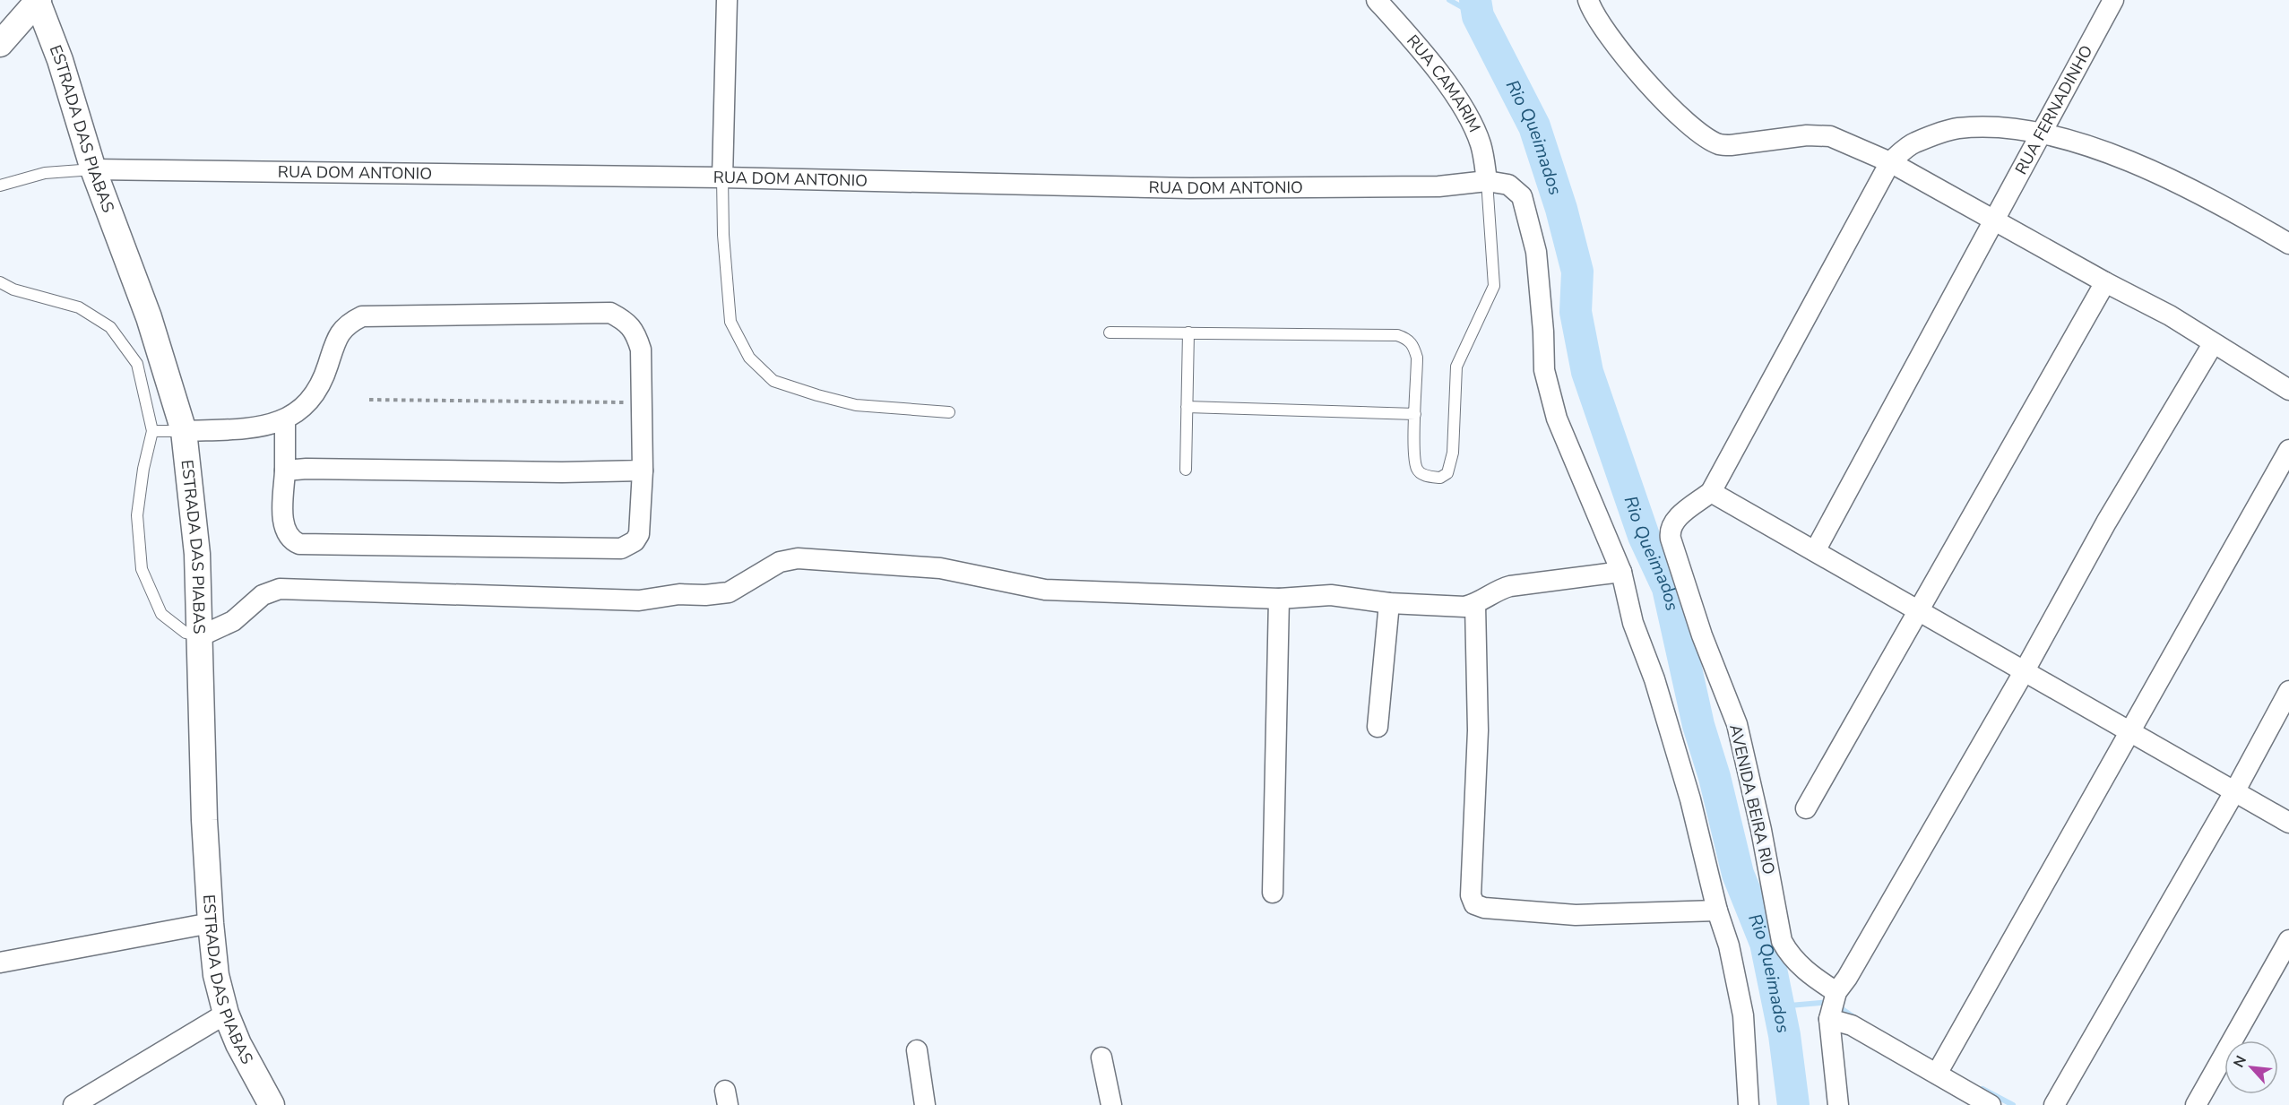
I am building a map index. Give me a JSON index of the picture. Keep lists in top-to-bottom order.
{
  "streets": {
    "street": [
      "RUA CAMARIM",
      "RUA FERNADINHO",
      "ESTRADA DAS PIABAS",
      "RUA DOM ANTONIO",
      "AVENIDA BEIRA RIO"
    ]
  },
  "crossings": [
    ["RUA CAMARIM", "RUA DOM ANTONIO"],
    ["ESTRADA DAS PIABAS", "RUA DOM ANTONIO"]
  ],
  "water": ["Rio Queimados"],
  "north": "top left"
}
